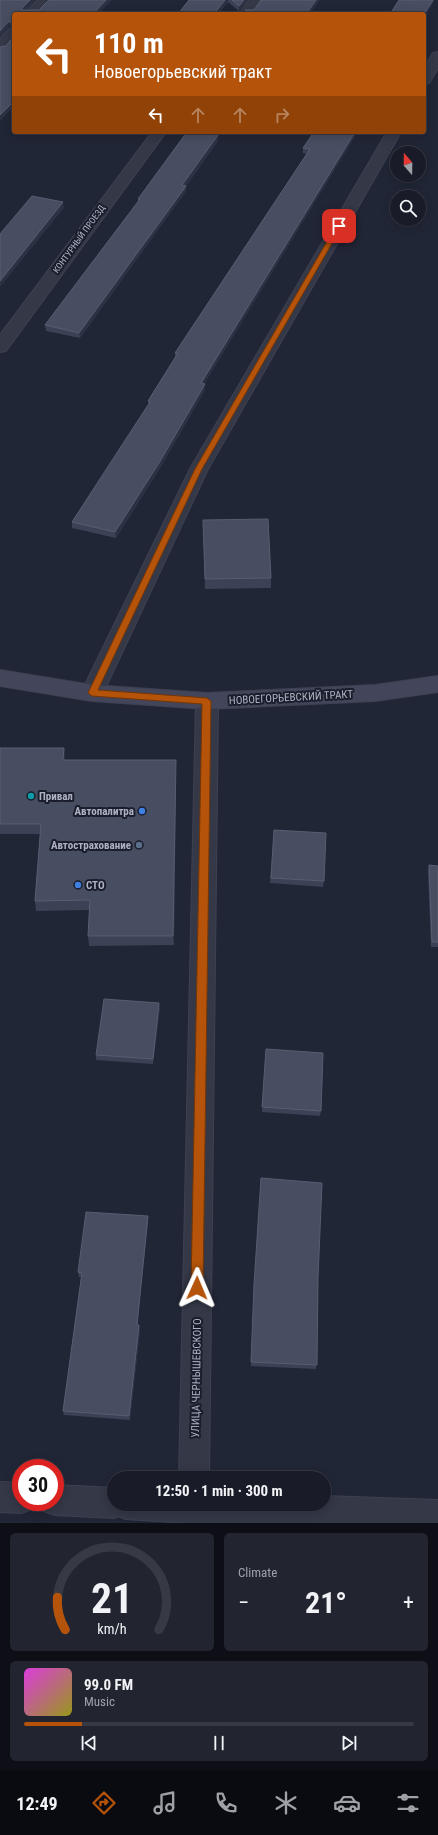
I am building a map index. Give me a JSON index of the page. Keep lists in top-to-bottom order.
{
  "streets": {
    "main road": ["НОВОЕГОРЬЕВСКИЙ ТРАКТ"],
    "street": ["КОНТУРНЫЙ ПРОЕЗД", "УЛИЦА ЧЕРНЫШЕВСКОГО"]
  },
  "crossings": [
    ["НОВОЕГОРЬЕВСКИЙ ТРАКТ", "УЛИЦА ЧЕРНЫШЕВСКОГО"]
  ],
  "places": [
    "Привал",
    "Автопалитра",
    "Автострахование",
    "СТО"
  ],
  "north": "top",
  "page": {
    "turn": ["110 m", "Новоегорьевский тракт"],
    "limit": "30",
    "trip": "12:50 · 1 min · 300 m",
    "tile": "Climate",
    "heat": ["−", "21°", "+"],
    "song": ["99.0 FM", "Music"],
    "tabs": "12:49",
    "gauge": ["21", "km/h"]
  }
}
